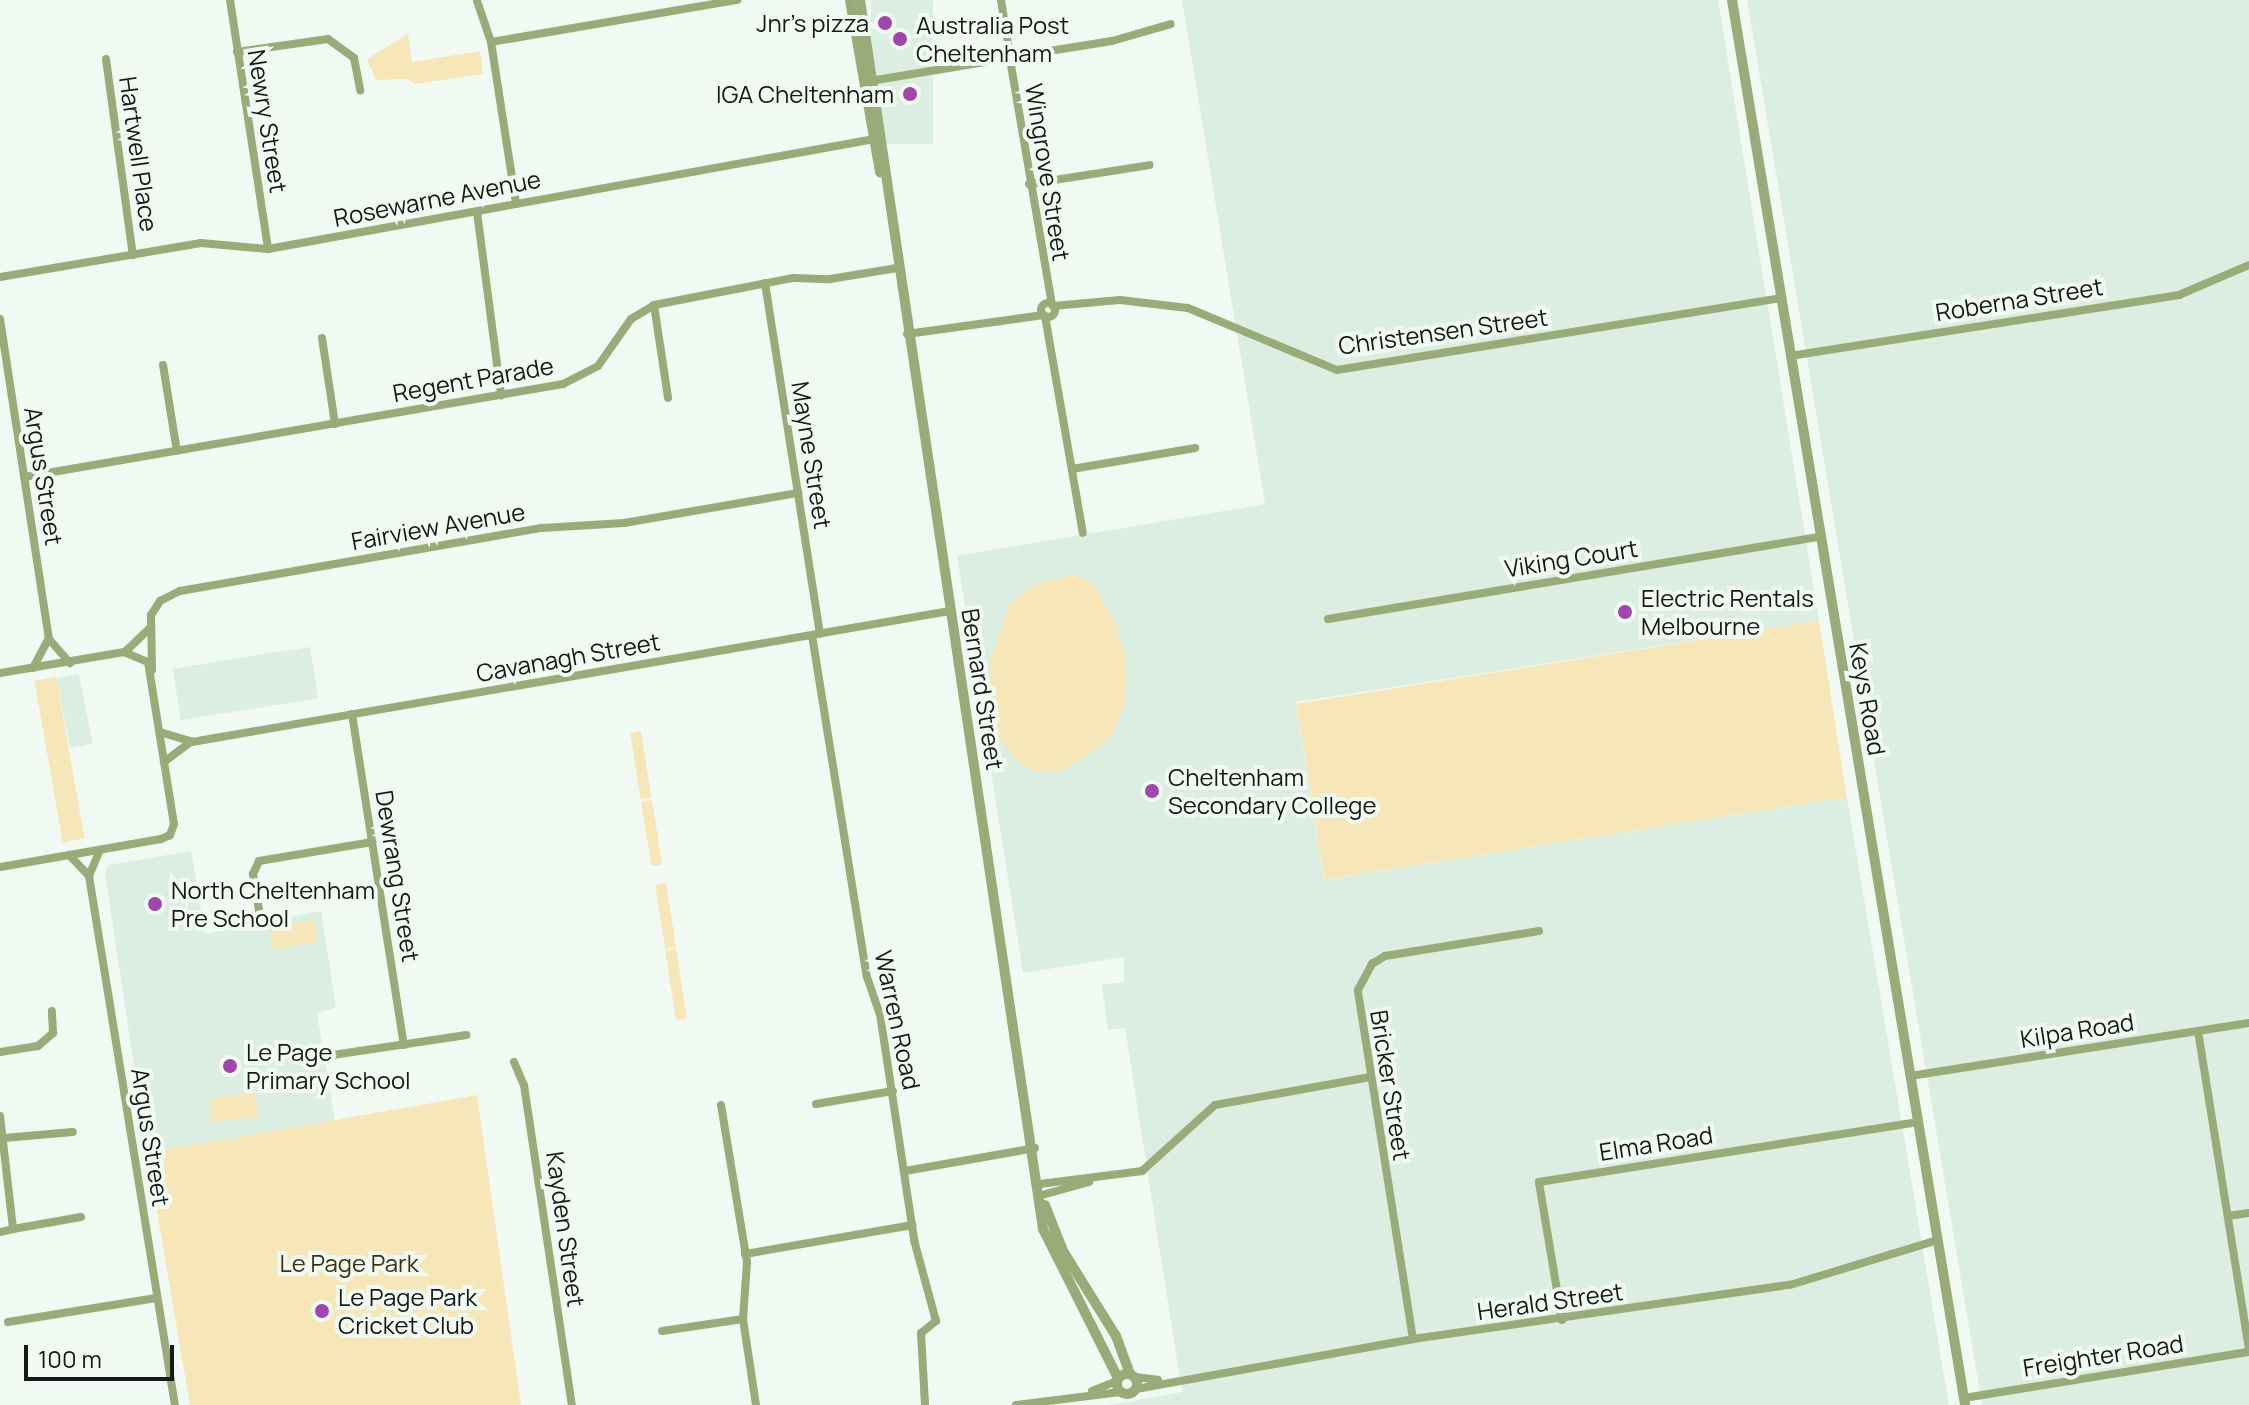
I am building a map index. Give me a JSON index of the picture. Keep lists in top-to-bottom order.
{
  "streets": {
    "street": [
      "Newry Street",
      "Hartwell Place",
      "Wingrove Street",
      "Rosewarne Avenue",
      "Roberna Street",
      "Christensen Street",
      "Regent Parade",
      "Mayne Street",
      "Argus Street",
      "Fairview Avenue",
      "Viking Court",
      "Cavanagh Street",
      "Bernard Street",
      "Keys Road",
      "Dewrang Street",
      "Warren Road",
      "Kilpa Road",
      "Bricker Street",
      "Elma Road",
      "Kayden Street",
      "Herald Street",
      "Freighter Road"
    ]
  },
  "crossings": [
    ["Newry Street", "Rosewarne Avenue"],
    ["Hartwell Place", "Rosewarne Avenue"],
    ["Wingrove Street", "Christensen Street"],
    ["Rosewarne Avenue", "Bernard Street"],
    ["Roberna Street", "Keys Road"],
    ["Christensen Street", "Bernard Street"],
    ["Christensen Street", "Keys Road"],
    ["Regent Parade", "Mayne Street"],
    ["Regent Parade", "Argus Street"],
    ["Regent Parade", "Bernard Street"],
    ["Mayne Street", "Fairview Avenue"],
    ["Mayne Street", "Cavanagh Street"],
    ["Mayne Street", "Warren Road"],
    ["Viking Court", "Keys Road"],
    ["Cavanagh Street", "Bernard Street"],
    ["Cavanagh Street", "Dewrang Street"],
    ["Cavanagh Street", "Warren Road"],
    ["Bernard Street", "Herald Street"],
    ["Keys Road", "Kilpa Road"],
    ["Keys Road", "Elma Road"],
    ["Keys Road", "Herald Street"],
    ["Keys Road", "Freighter Road"],
    ["Bricker Street", "Herald Street"],
    ["Elma Road", "Herald Street"]
  ],
  "parks": ["Le Page Park"],
  "places": [
    "Jnr's pizza",
    "Australia Post Cheltenham",
    "IGA Cheltenham",
    "Electric Rentals Melbourne",
    "Cheltenham Secondary College",
    "North Cheltenham Pre School",
    "Le Page Primary School",
    "Le Page Park Cricket Club"
  ],
  "scale_bar": "100 m"
}
